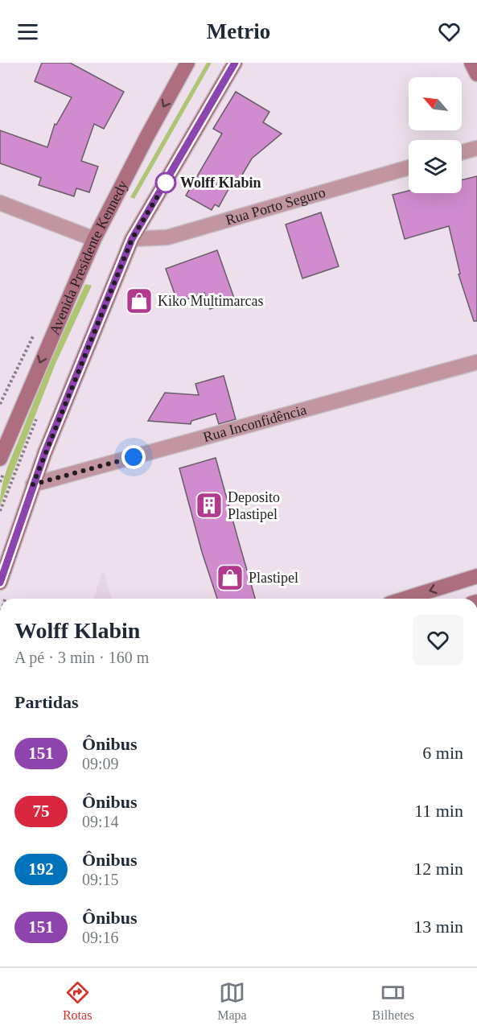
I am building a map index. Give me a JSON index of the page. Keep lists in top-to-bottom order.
{
  "streets": {
    "main road": ["Avenida Presidente Kennedy"],
    "street": ["Rua Porto Seguro", "Rua Inconfidência"]
  },
  "places": {
    "other": ["Wolff Klabin"],
    "shop": ["Kiko Multimarcas", "Plastipel"],
    "building": ["Deposito Plastipel"]
  },
  "lines": ["bus line 151"],
  "north": "top left",
  "page": {
    "header": "Metrio",
    "heading": [
      ["Wolff Klabin", "A pé · 3 min · 160 m"],
      "Partidas"
    ],
    "list": [
      {
        "mark": "151",
        "name": "Ônibus",
        "note": "09:09",
        "value": "6 min"
      },
      {
        "mark": "75",
        "name": "Ônibus",
        "note": "09:14",
        "value": "11 min"
      },
      {
        "mark": "192",
        "name": "Ônibus",
        "note": "09:15",
        "value": "12 min"
      },
      {
        "mark": "151",
        "name": "Ônibus",
        "note": "09:16",
        "value": "13 min"
      }
    ],
    "tabs": ["Rotas", "Mapa", "Bilhetes"]
  }
}
